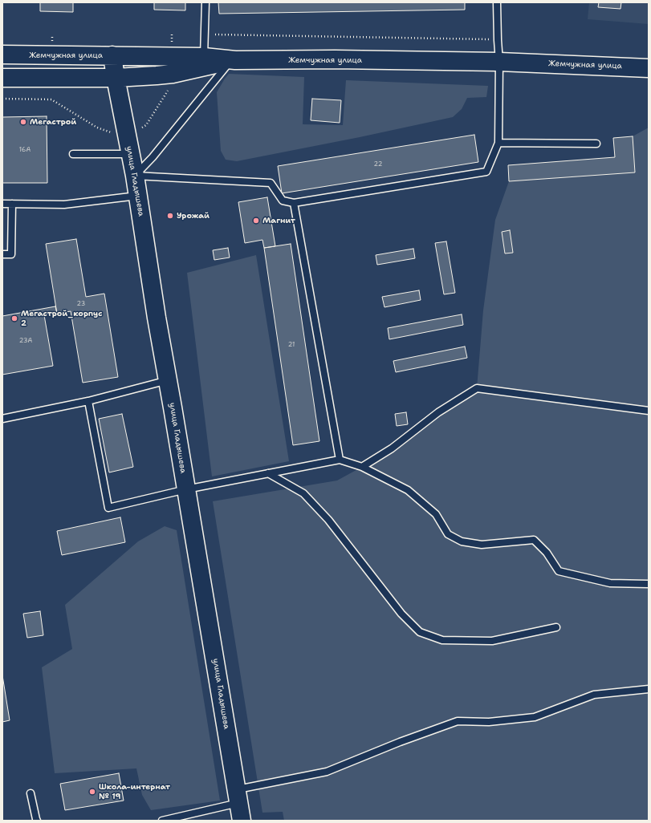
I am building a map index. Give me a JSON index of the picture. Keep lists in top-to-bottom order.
{
  "streets": {
    "main road": ["Жемчужная улица", "улица Гладышева"]
  },
  "crossings": [
    ["Жемчужная улица", "улица Гладышева"]
  ],
  "places": [
    "Мегастрой",
    "Урожай",
    "Магнит",
    "Мегастрой_корпус 2",
    "Школа-интернат № 19"
  ],
  "house_numbers": [
    "16А",
    "22",
    "23",
    "23А",
    "21"
  ]
}
